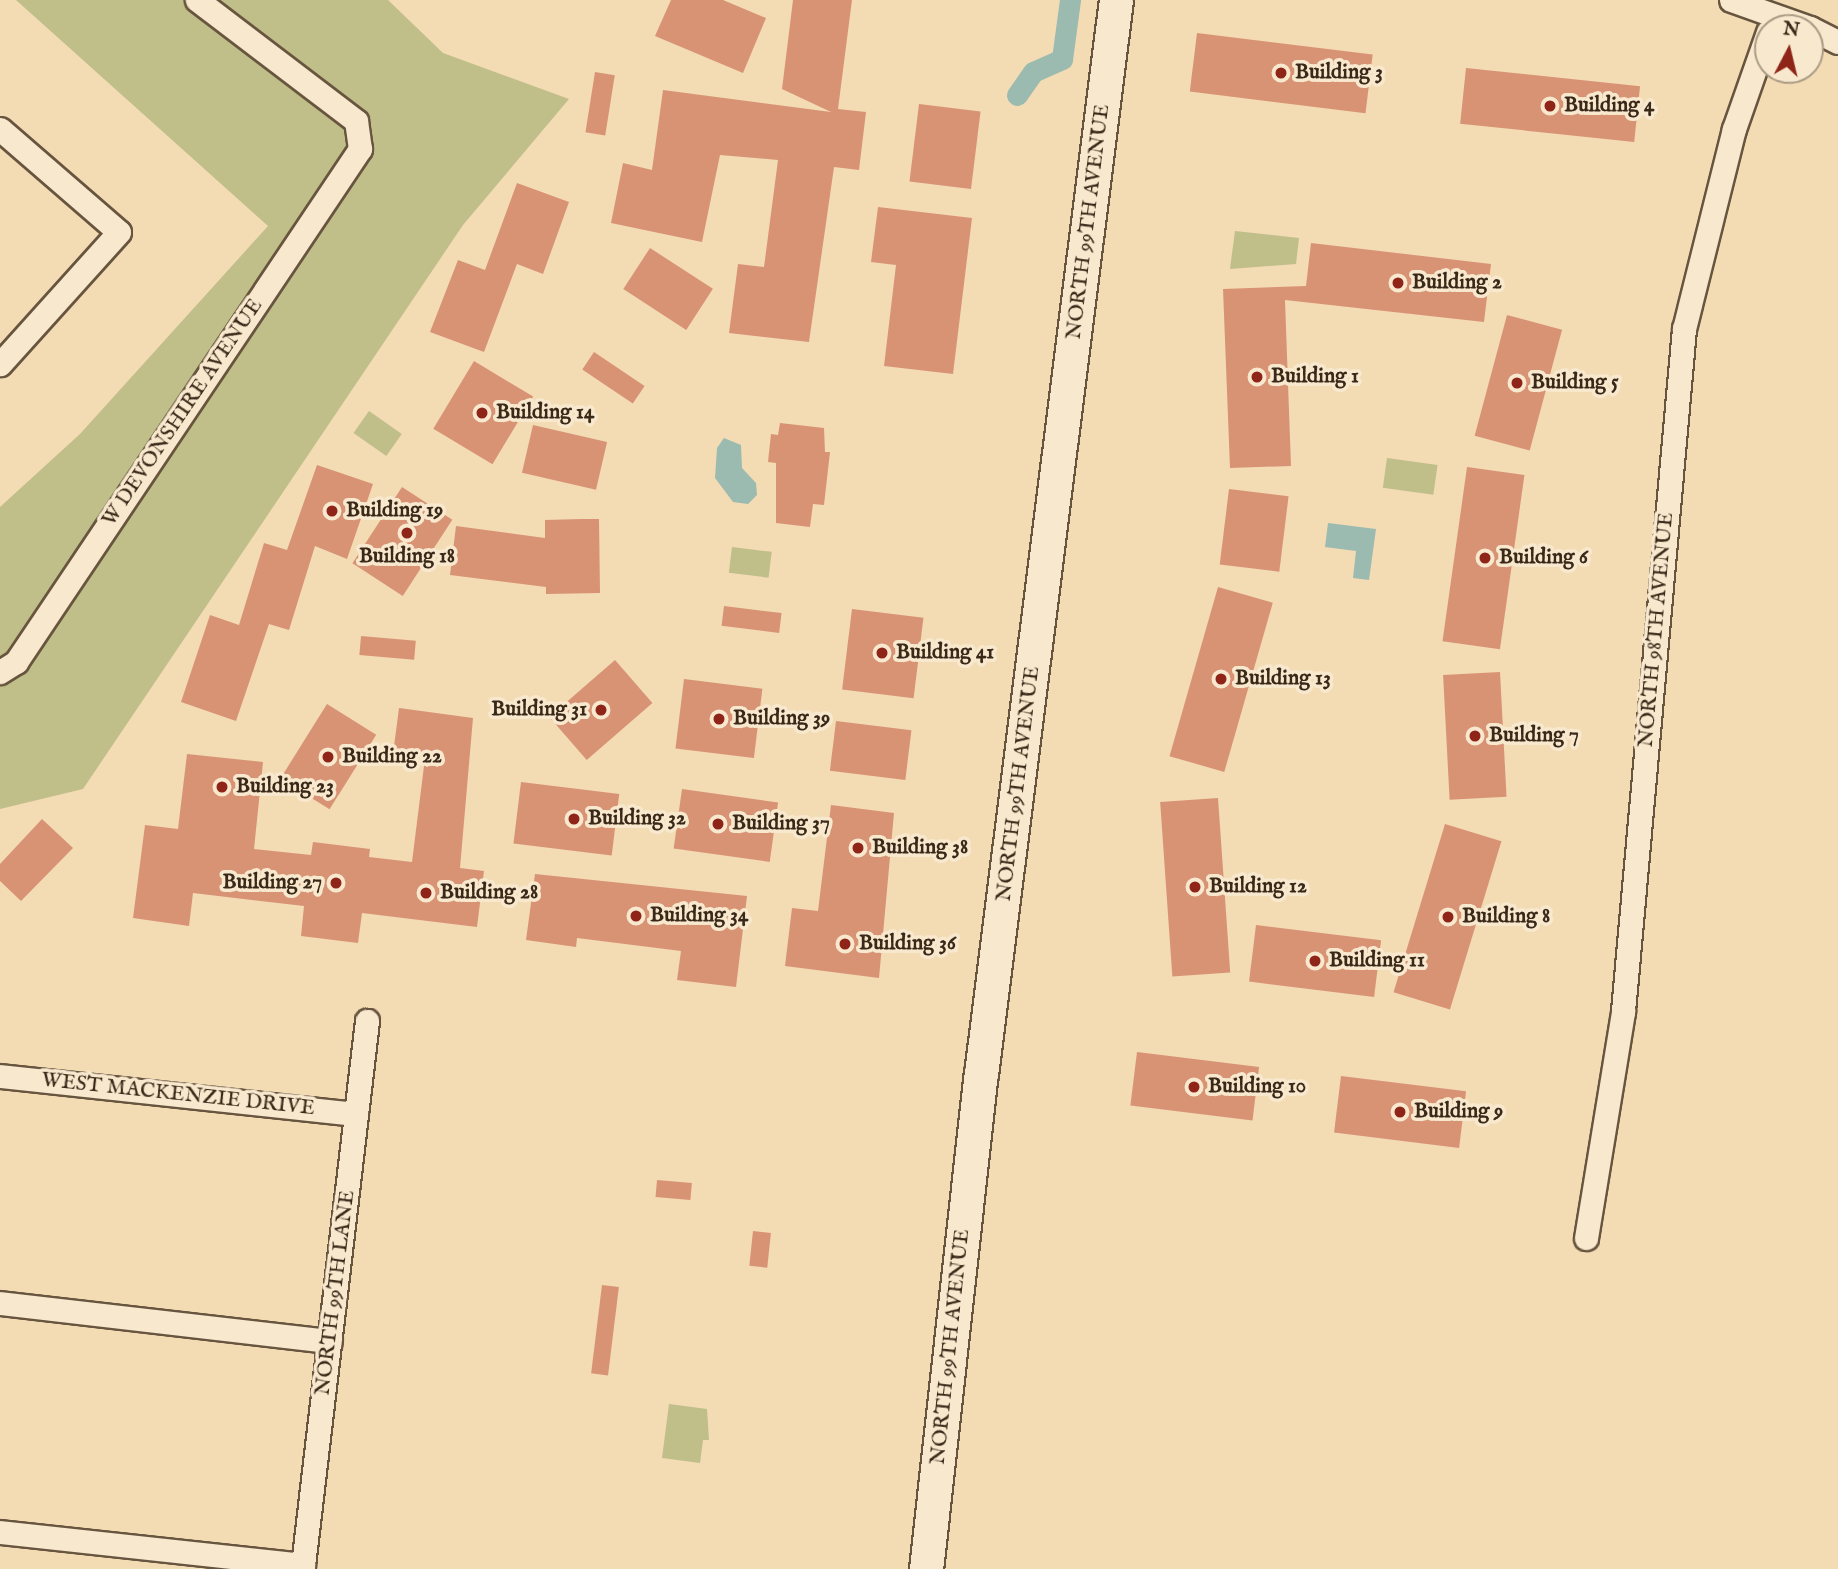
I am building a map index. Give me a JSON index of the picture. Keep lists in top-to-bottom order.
{
  "streets": {
    "main road": ["NORTH 99TH AVENUE"],
    "street": [
      "W DEVONSHIRE AVENUE",
      "NORTH 98TH AVENUE",
      "WEST MACKENZIE DRIVE",
      "NORTH 99TH LANE"
    ]
  },
  "crossings": [
    ["WEST MACKENZIE DRIVE", "NORTH 99TH LANE"]
  ],
  "places": [
    "Building 3",
    "Building 4",
    "Building 2",
    "Building 1",
    "Building 5",
    "Building 14",
    "Building 19",
    "Building 18",
    "Building 6",
    "Building 41",
    "Building 13",
    "Building 31",
    "Building 39",
    "Building 7",
    "Building 22",
    "Building 23",
    "Building 32",
    "Building 37",
    "Building 38",
    "Building 27",
    "Building 12",
    "Building 28",
    "Building 34",
    "Building 8",
    "Building 36",
    "Building 11",
    "Building 10",
    "Building 9"
  ],
  "north": "top"
}
